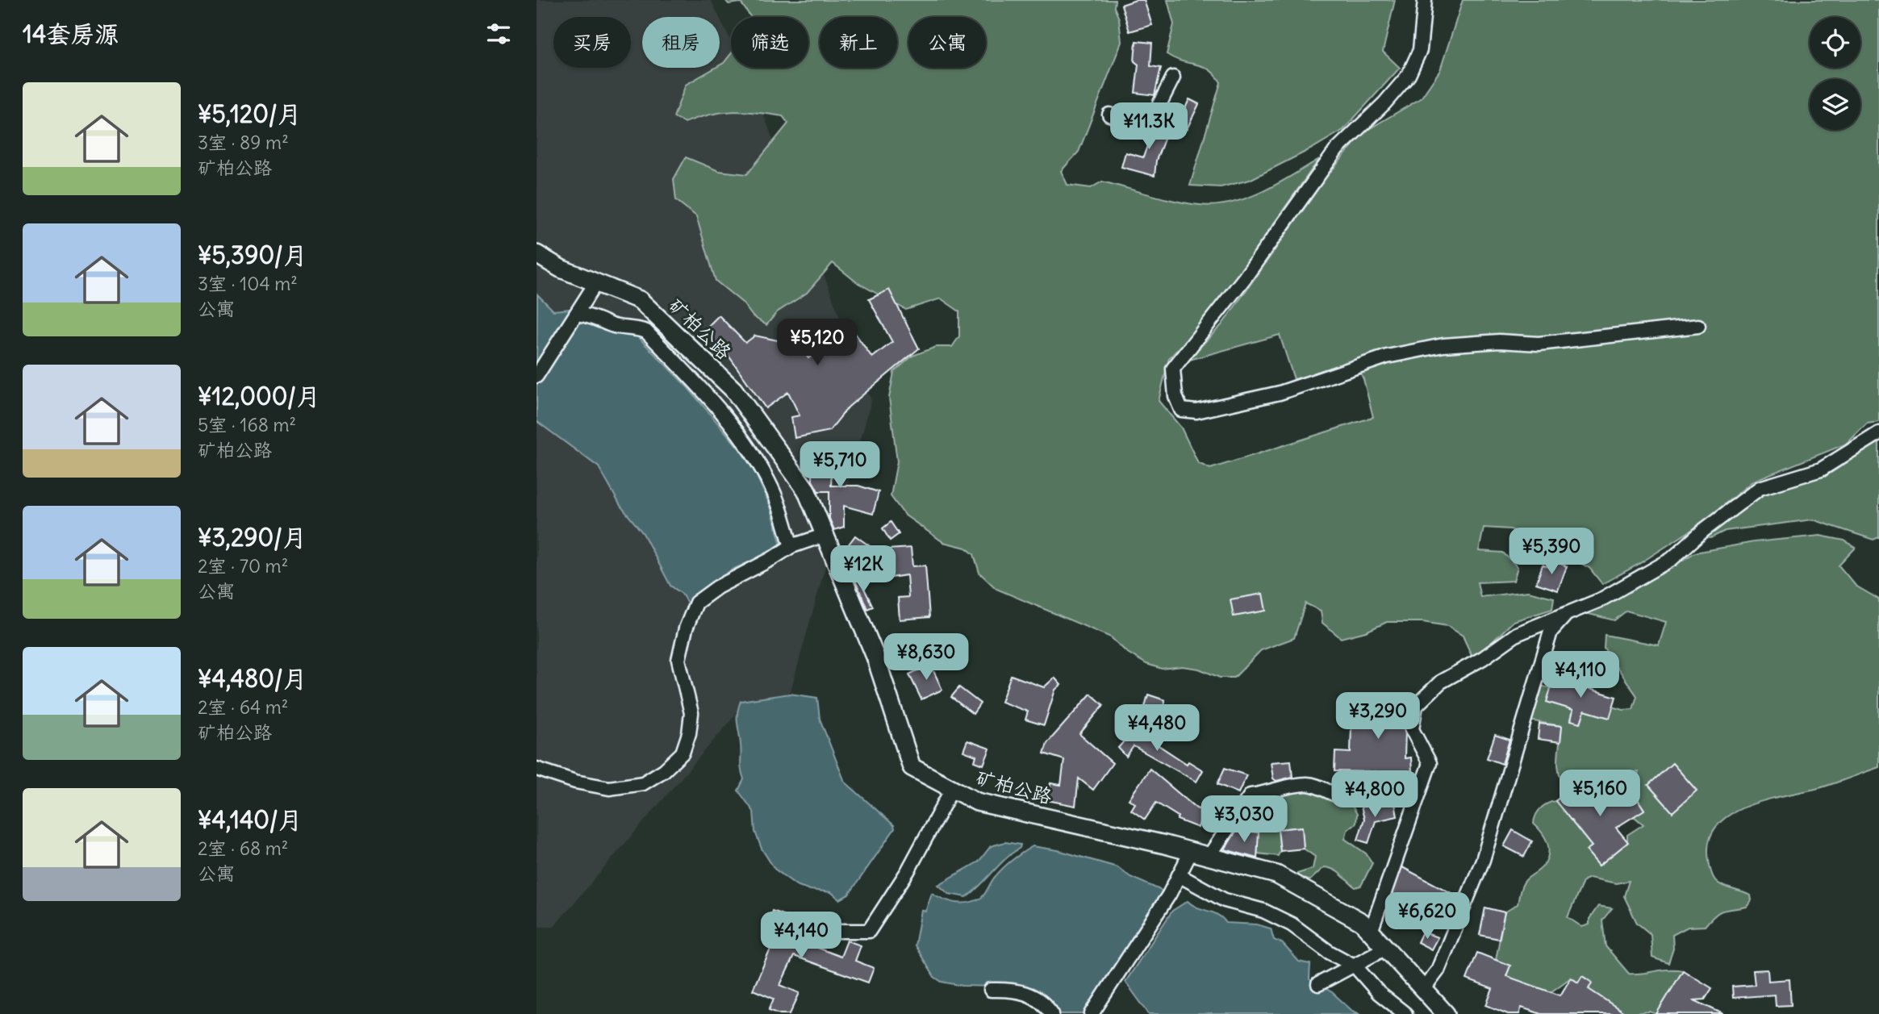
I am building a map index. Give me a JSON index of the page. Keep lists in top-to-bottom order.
{
  "streets": {
    "street": ["矿柏公路"]
  },
  "page": {
    "heading": "14套房源",
    "chip": [
      "买房",
      "租房",
      "筛选",
      "新上",
      "公寓"
    ],
    "list": [
      {
        "name": "¥5,120/月",
        "note": "3室 · 89 m² · 矿柏公路"
      },
      {
        "name": "¥5,390/月",
        "note": "3室 · 104 m² · 公寓"
      },
      {
        "name": "¥12,000/月",
        "note": "5室 · 168 m² · 矿柏公路"
      },
      {
        "name": "¥3,290/月",
        "note": "2室 · 70 m² · 公寓"
      },
      {
        "name": "¥4,480/月",
        "note": "2室 · 64 m² · 矿柏公路"
      },
      {
        "name": "¥4,140/月",
        "note": "2室 · 68 m² · 公寓"
      }
    ],
    "price": [
      "¥11.3K",
      "¥5,120",
      "¥5,710",
      "¥5,390",
      "¥12K",
      "¥8,630",
      "¥4,110",
      "¥3,290",
      "¥4,480",
      "¥5,160",
      "¥4,800",
      "¥3,030",
      "¥6,620",
      "¥4,140"
    ]
  }
}
